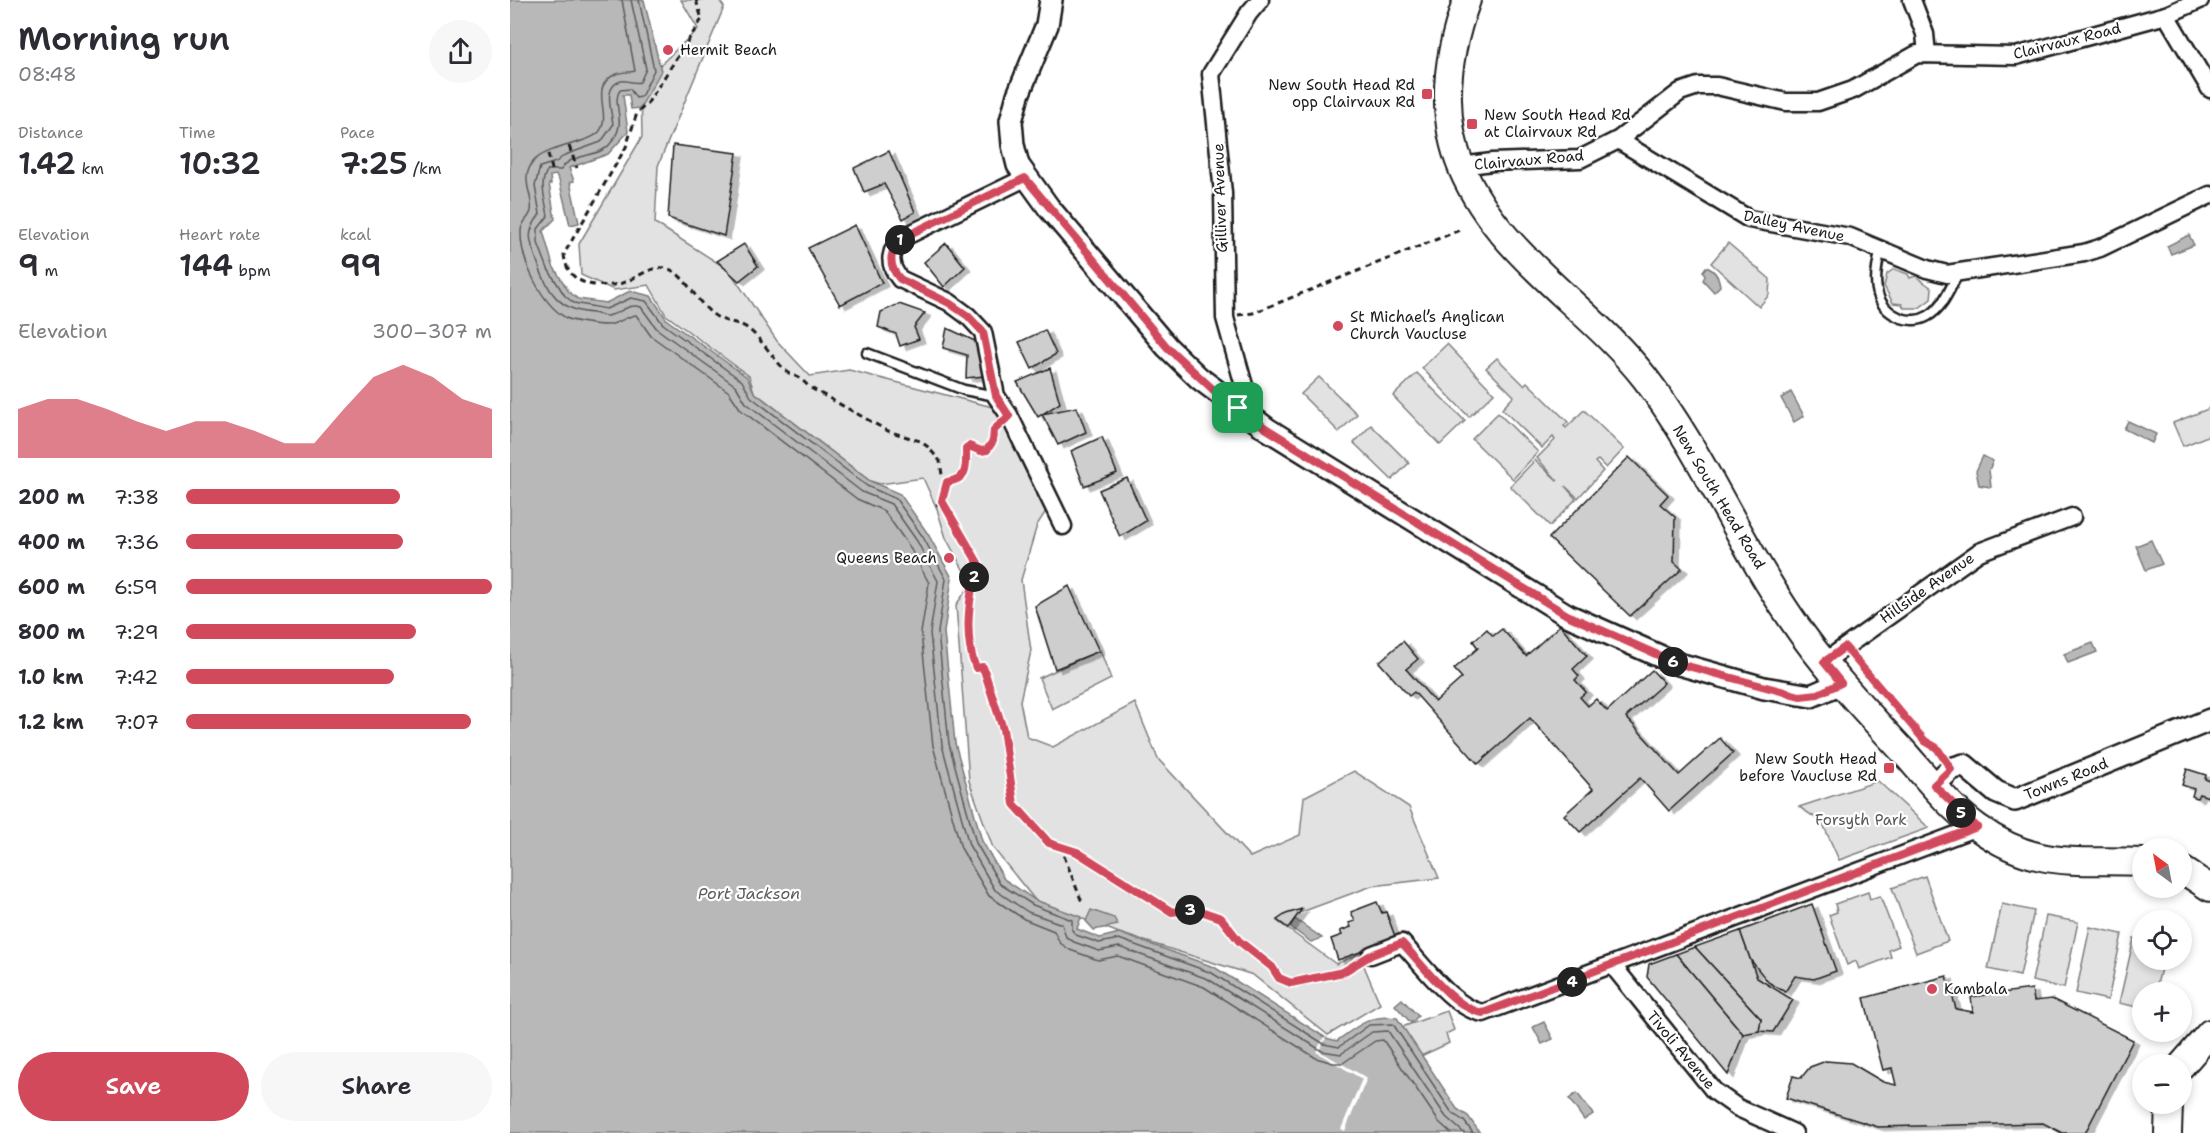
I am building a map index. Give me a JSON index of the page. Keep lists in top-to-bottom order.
{
  "streets": {
    "main road": ["New South Head Road"],
    "street": [
      "Clairvaux Road",
      "Gilliver Avenue",
      "Dalley Avenue",
      "Hillside Avenue",
      "Towns Road",
      "Tivoli Avenue"
    ]
  },
  "crossings": [
    ["Clairvaux Road", "Dalley Avenue"],
    ["Clairvaux Road", "New South Head Road"],
    ["New South Head Road", "Hillside Avenue"],
    ["New South Head Road", "Towns Road"]
  ],
  "water": ["Port Jackson"],
  "parks": ["Forsyth Park"],
  "places": {
    "other": [
      "Hermit Beach",
      "St Michael’s Anglican Church Vaucluse",
      "Queens Beach",
      "Kambala"
    ],
    "transit": ["New South Head Rd opp Clairvaux Rd", "New South Head Rd at Clairvaux Rd", "New South Head before Vaucluse Rd"]
  },
  "north": "top left",
  "page": {
    "heading": ["Morning run", "08:48"],
    "stats": [
      ["Distance", "1.42 km"],
      ["Time", "10:32"],
      ["Pace", "7:25 /km"],
      ["Elevation", "9 m"],
      ["Heart rate", "144 bpm"],
      ["kcal", "99"]
    ],
    "pins": [
      "1",
      "2",
      "6",
      "5",
      "3",
      "4"
    ],
    "chart": ["Elevation", "300–307 m"],
    "list": [
      {
        "name": "200 m",
        "note": "7:38"
      },
      {
        "name": "400 m",
        "note": "7:36"
      },
      {
        "name": "600 m",
        "note": "6:59"
      },
      {
        "name": "800 m",
        "note": "7:29"
      },
      {
        "name": "1.0 km",
        "note": "7:42"
      },
      {
        "name": "1.2 km",
        "note": "7:07"
      }
    ],
    "map_buttons": ["+", "−"],
    "buttons": ["Save", "Share"]
  }
}
